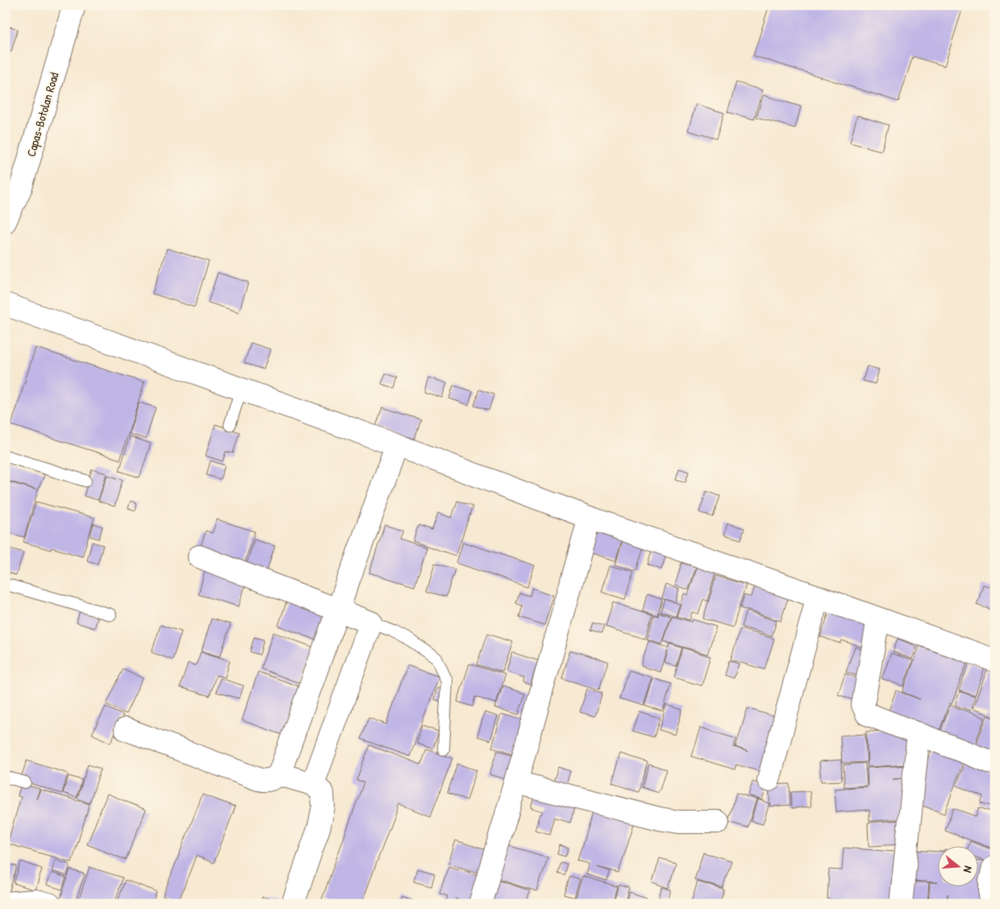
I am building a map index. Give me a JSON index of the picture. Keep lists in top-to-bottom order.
{
  "streets": {
    "street": ["Capas-Botolan Road"]
  },
  "north": "right"
}
